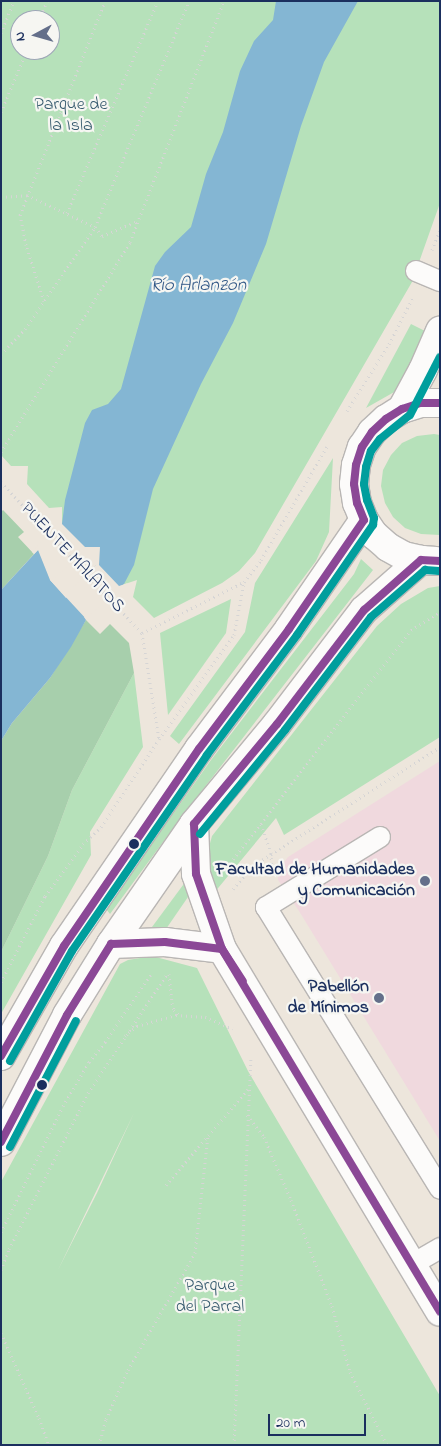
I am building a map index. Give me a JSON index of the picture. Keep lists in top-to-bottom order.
{
  "streets": {
    "path": ["PUENTE MALATOS"]
  },
  "water": ["Río Arlanzón"],
  "parks": ["Parque de la Isla", "Parque del Parral"],
  "places": ["Facultad de Humanidades y Comunicación", "Pabellón de Mínimos"],
  "scale_bar": "20 m",
  "north": "left"
}
